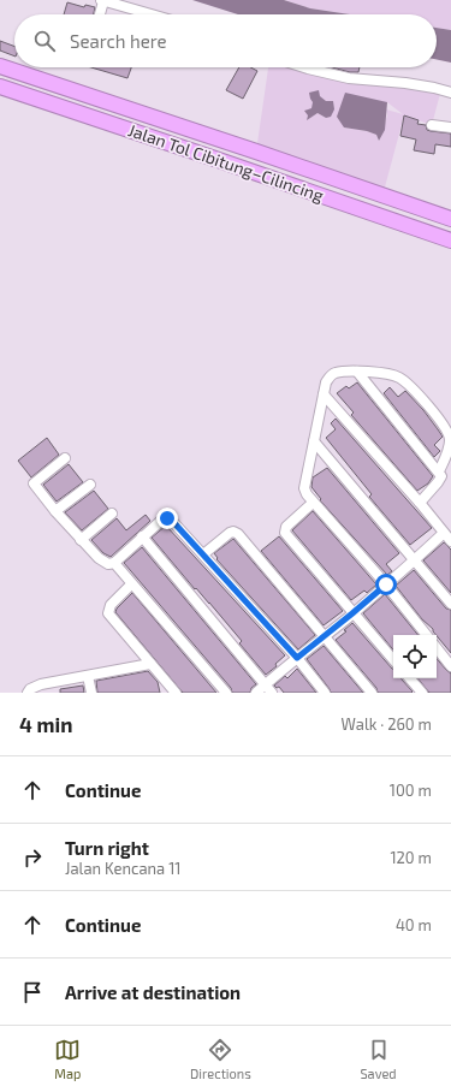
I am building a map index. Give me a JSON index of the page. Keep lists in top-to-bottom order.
{
  "streets": {
    "highway": ["Jalan Tol Cibitung–Cilincing"]
  },
  "page": {
    "search": "Search here",
    "heading": ["4 min", "Walk · 260 m"],
    "list": [
      ["Continue", "100 m"],
      ["Turn right", "Jalan Kencana 11", "120 m"],
      ["Continue", "40 m"],
      "Arrive at destination"
    ],
    "nav": ["Map", "Directions", "Saved"]
  }
}
